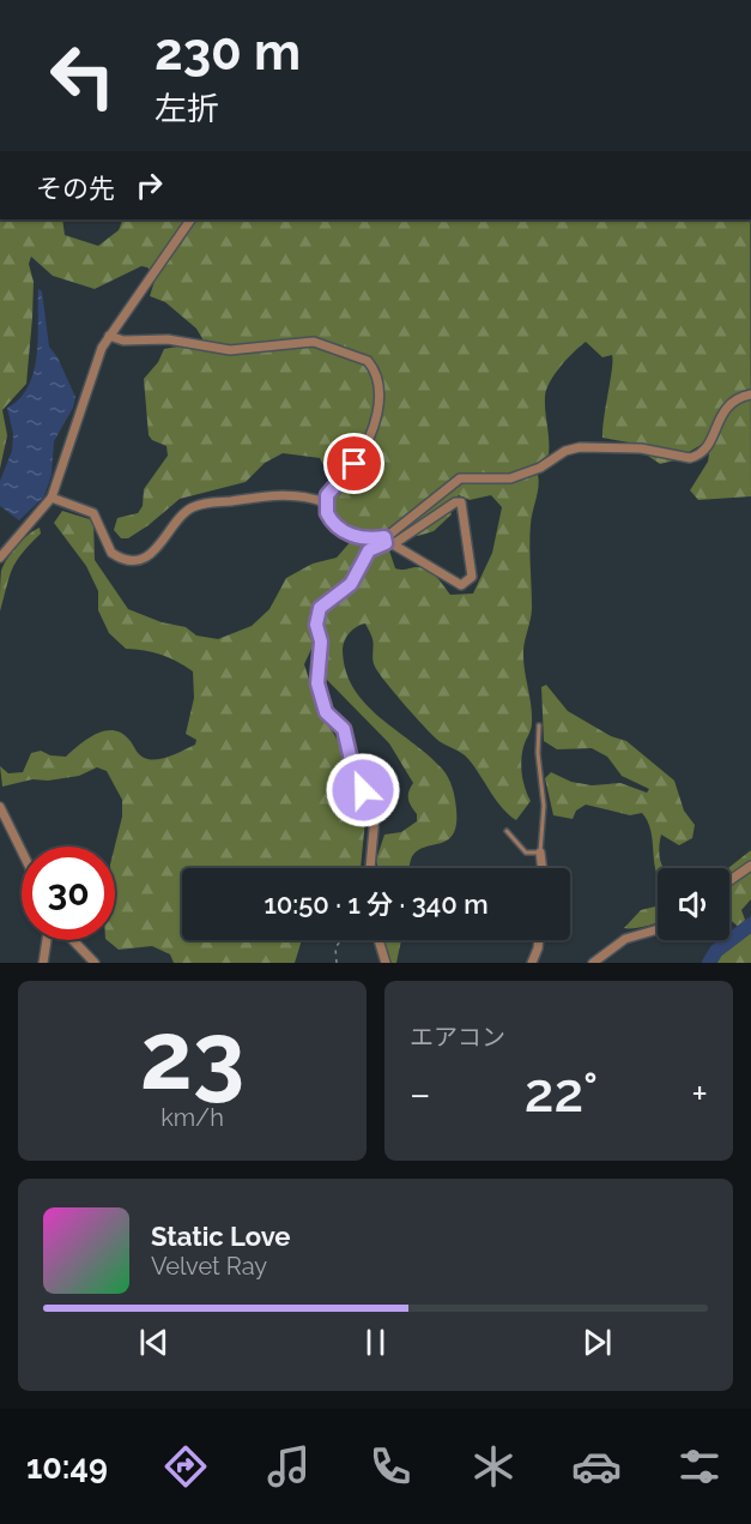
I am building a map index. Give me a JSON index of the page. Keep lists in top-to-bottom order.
{
  "page": {
    "turn": ["230 m", "左折"],
    "then": "その先",
    "limit": "30",
    "trip": "10:50 · 1 分 · 340 m",
    "tile": [
      ["23", "km/h"],
      "エアコン"
    ],
    "heat": ["−", "22°", "+"],
    "song": ["Static Love", "Velvet Ray"],
    "tabs": "10:49"
  }
}
